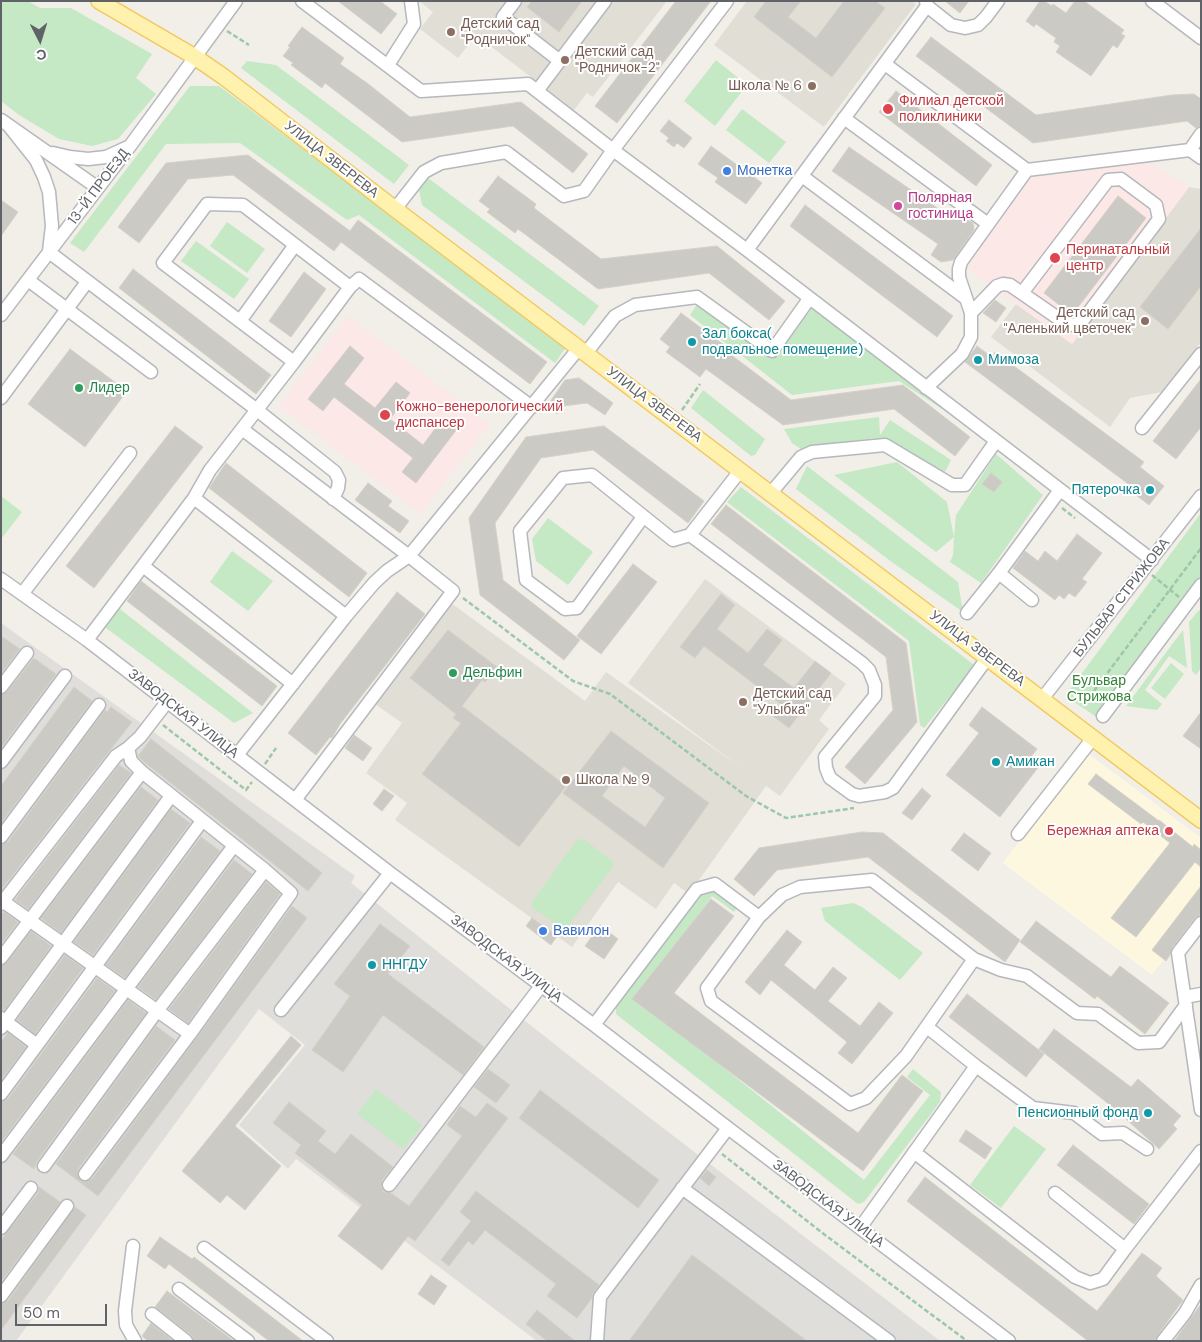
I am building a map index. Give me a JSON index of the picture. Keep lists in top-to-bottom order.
{
  "streets": {
    "main road": ["УЛИЦА ЗВЕРЕВА"],
    "street": ["13-Й ПРОЕЗД", "БУЛЬВАР СТРИЖОВА", "ЗАВОДСКАЯ УЛИЦА"]
  },
  "crossings": [
    ["УЛИЦА ЗВЕРЕВА", "13-Й ПРОЕЗД"],
    ["УЛИЦА ЗВЕРЕВА", "БУЛЬВАР СТРИЖОВА"]
  ],
  "parks": ["Бульвар Стрижова"],
  "places": [
    "Детский сад \"Родничок\"",
    "Детский сад \"Родничок-2\"",
    "Школа № 6",
    "Филиал детской поликлиники",
    "Монетка",
    "Полярная гостиница",
    "Перинатальный центр",
    "Детский сад \"Аленький цветочек\"",
    "Зал бокса( подвальное помещение)",
    "Мимоза",
    "Лидер",
    "Кожно-венерологический диспансер",
    "Пятерочка",
    "Дельфин",
    "Детский сад \"Улыбка\"",
    "Амикан",
    "Школа № 9",
    "Бережная аптека",
    "Вавилон",
    "ННГДУ",
    "Пенсионный фонд"
  ],
  "scale_bar": "50 m",
  "north": "bottom"
}
